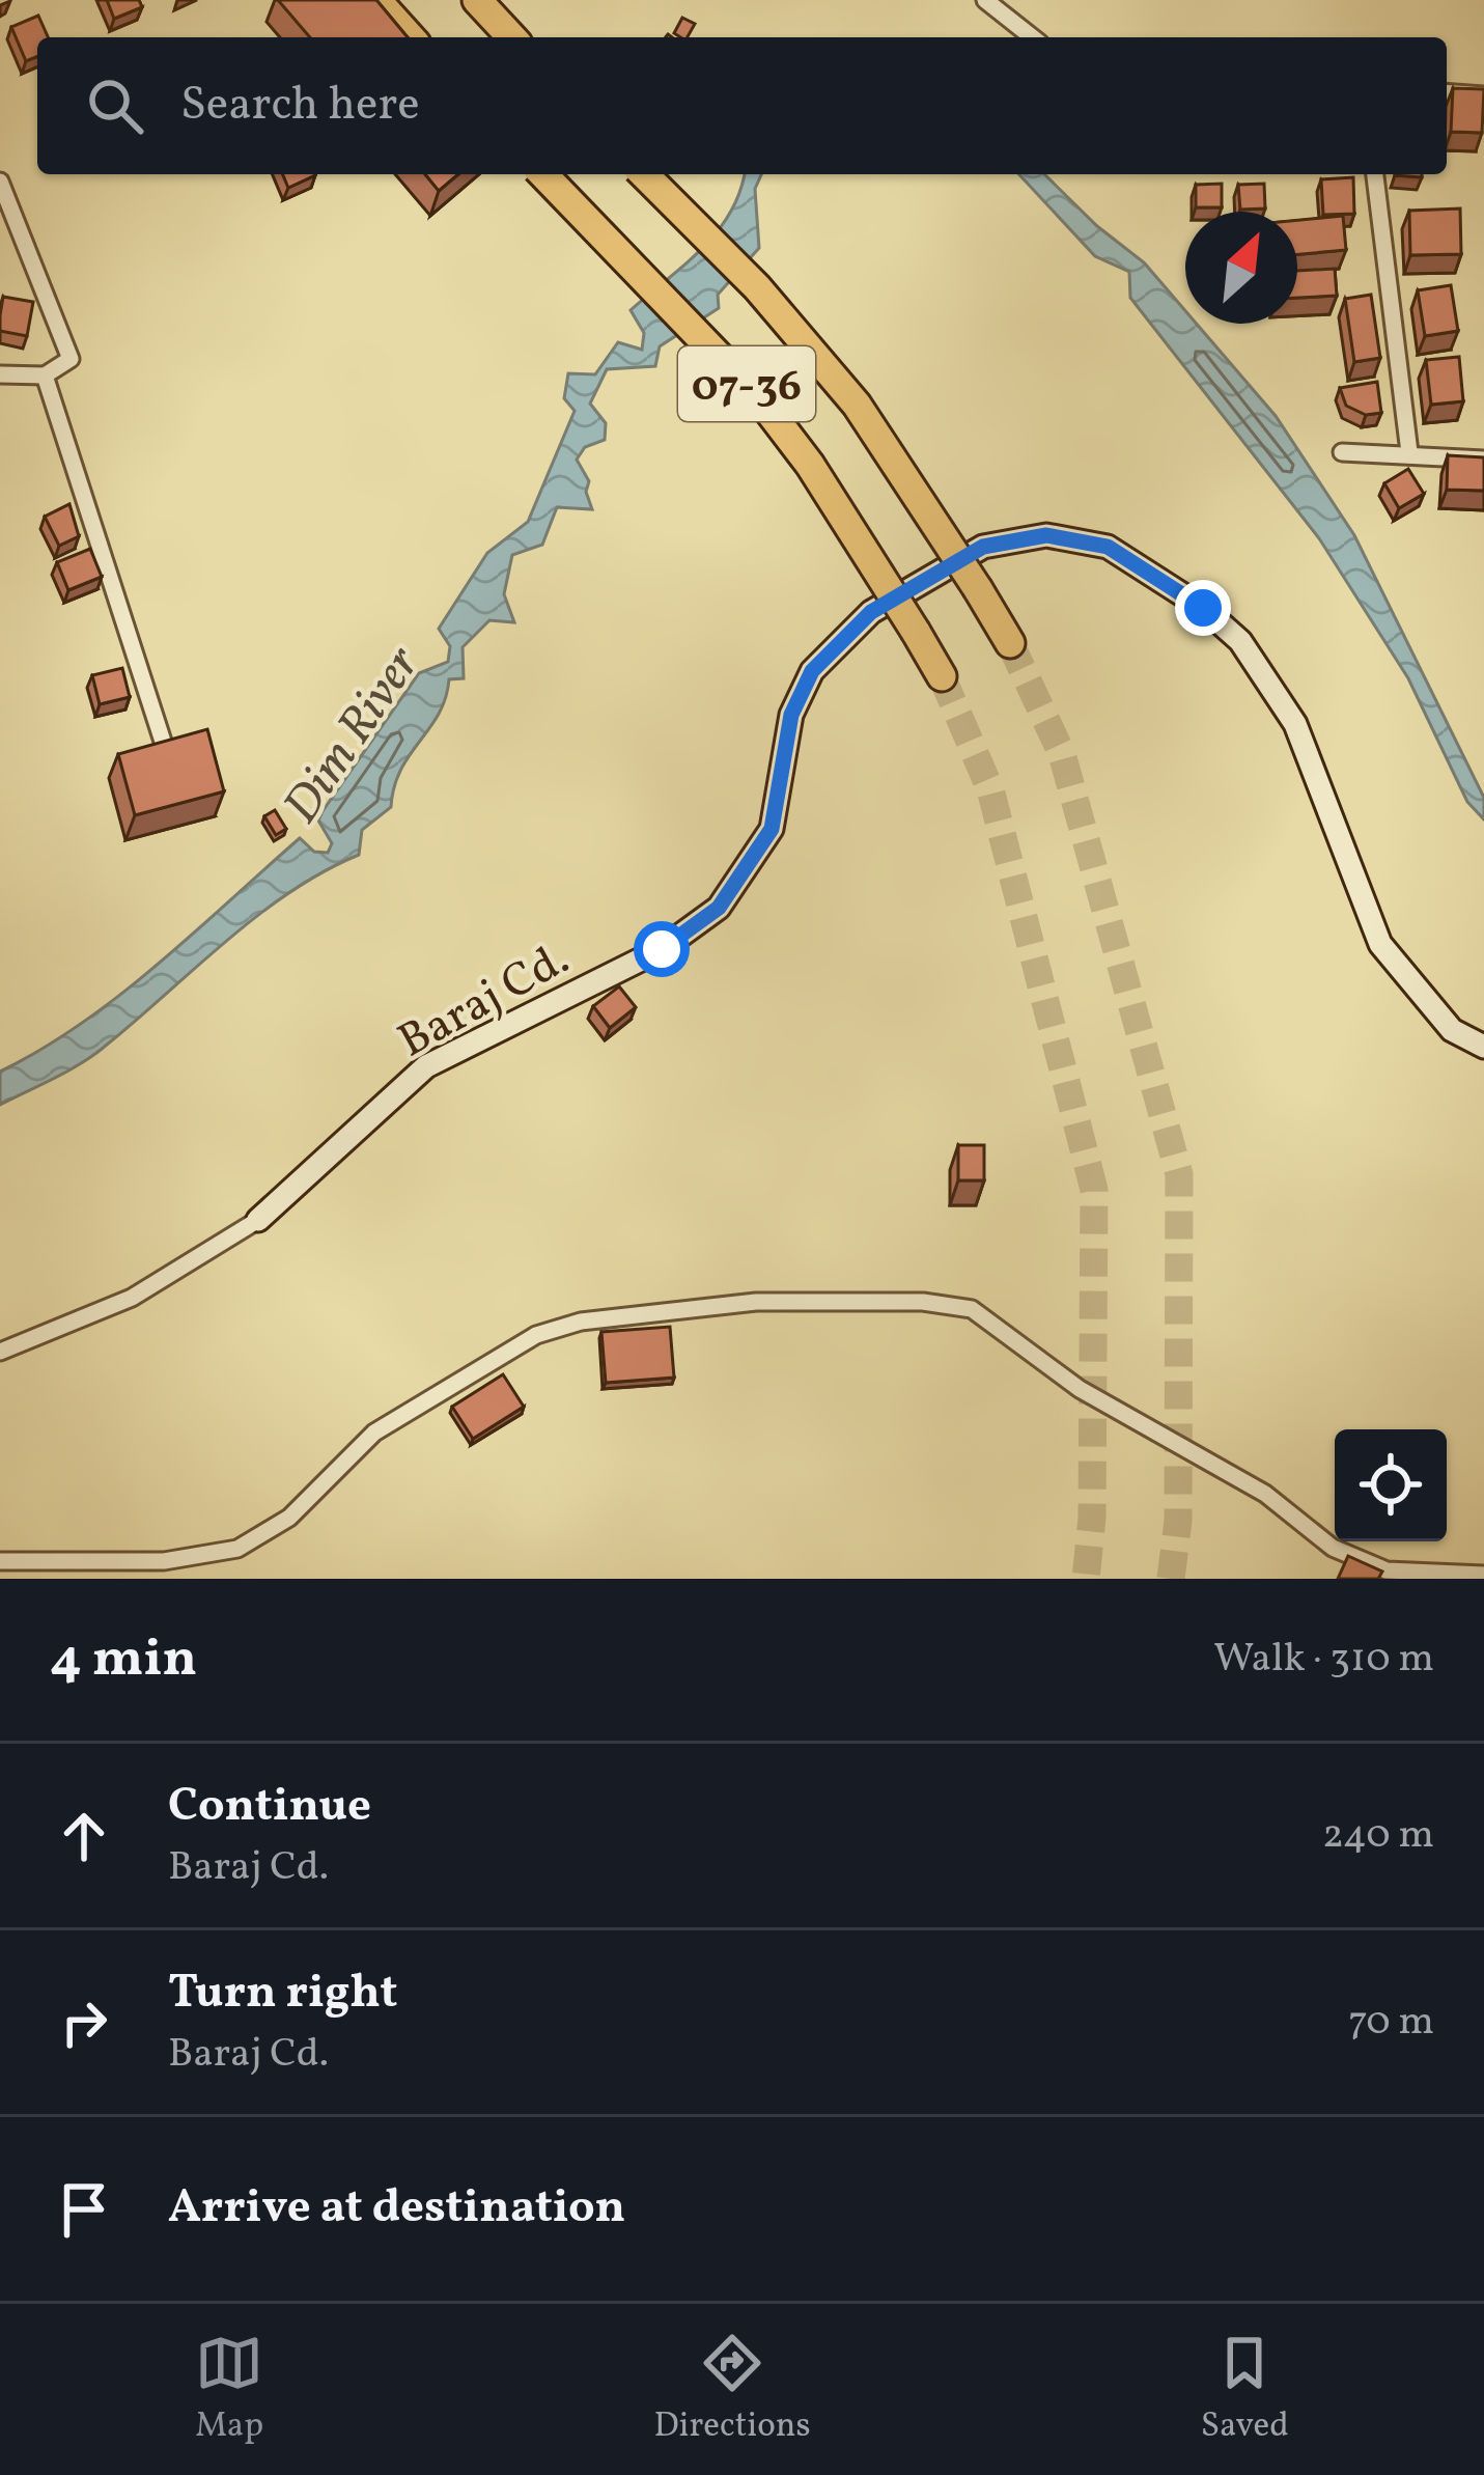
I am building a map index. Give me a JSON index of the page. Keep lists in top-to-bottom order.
{
  "streets": {
    "highway": ["07-36"],
    "street": ["Baraj Cd."]
  },
  "water": ["Dim River"],
  "north": "top right",
  "page": {
    "search": "Search here",
    "heading": ["4 min", "Walk · 310 m"],
    "list": [
      ["Continue", "Baraj Cd.", "240 m"],
      ["Turn right", "Baraj Cd.", "70 m"],
      "Arrive at destination"
    ],
    "nav": ["Map", "Directions", "Saved"]
  }
}
